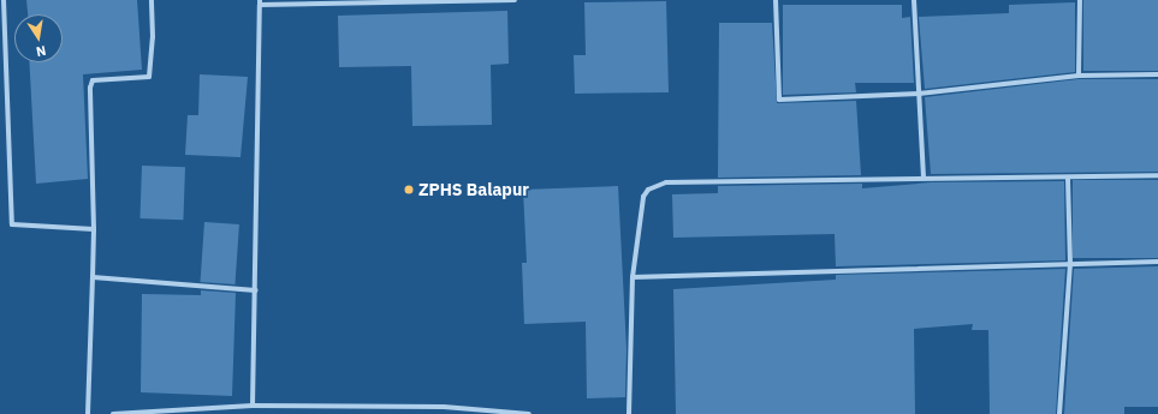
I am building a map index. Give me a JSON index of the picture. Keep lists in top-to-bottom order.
{
  "places": ["ZPHS Balapur"],
  "north": "bottom"
}
